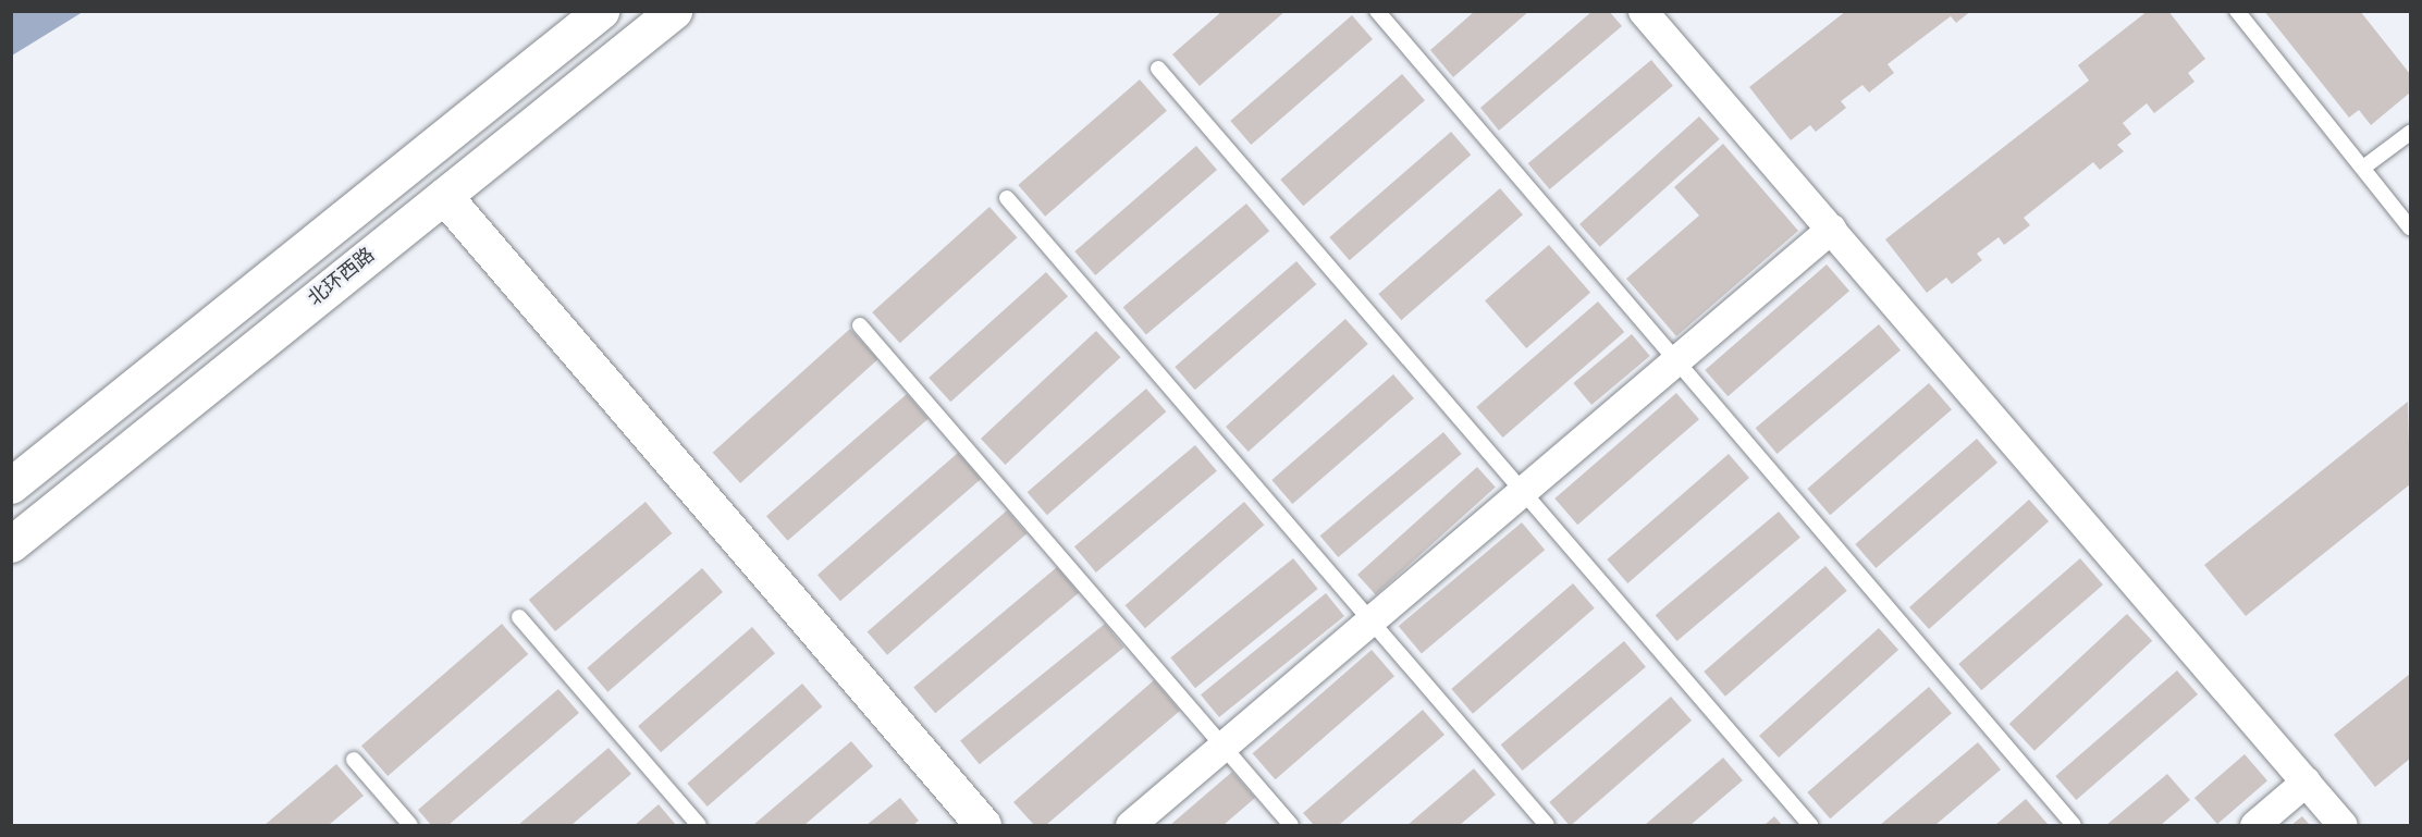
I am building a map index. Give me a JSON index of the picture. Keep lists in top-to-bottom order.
{
  "streets": {
    "main road": ["北环西路"]
  }
}
